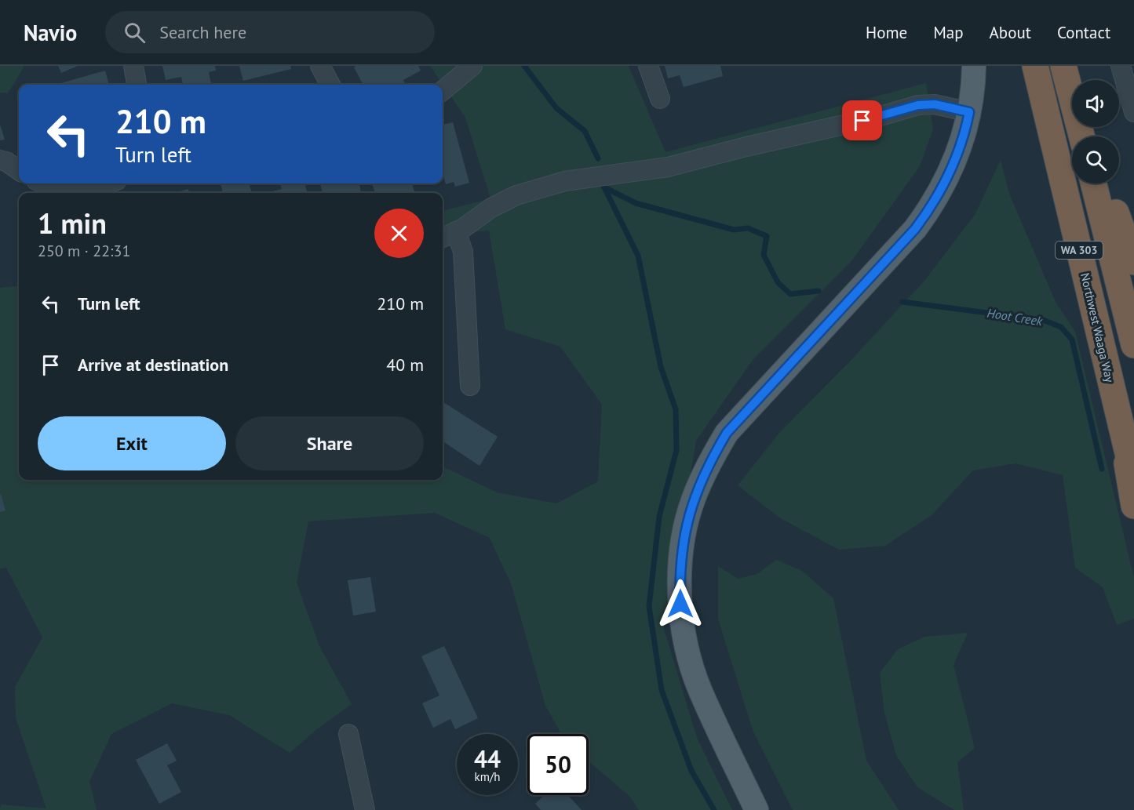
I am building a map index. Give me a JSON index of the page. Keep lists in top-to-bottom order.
{
  "streets": {
    "highway": ["WA 303", "Northwest Waaga Way"]
  },
  "water": ["Hoot Creek"],
  "page": {
    "header": "Navio",
    "search": "Search here",
    "nav": [
      "Home",
      "Map",
      "About",
      "Contact"
    ],
    "turn": ["210 m", "Turn left"],
    "heading": ["1 min", "250 m · 22:31"],
    "list": [
      {
        "name": "Turn left",
        "value": "210 m"
      },
      {
        "name": "Arrive at destination",
        "value": "40 m"
      }
    ],
    "buttons": ["Exit", "Share"],
    "speed": "44 km/h",
    "limit": "50"
  }
}
